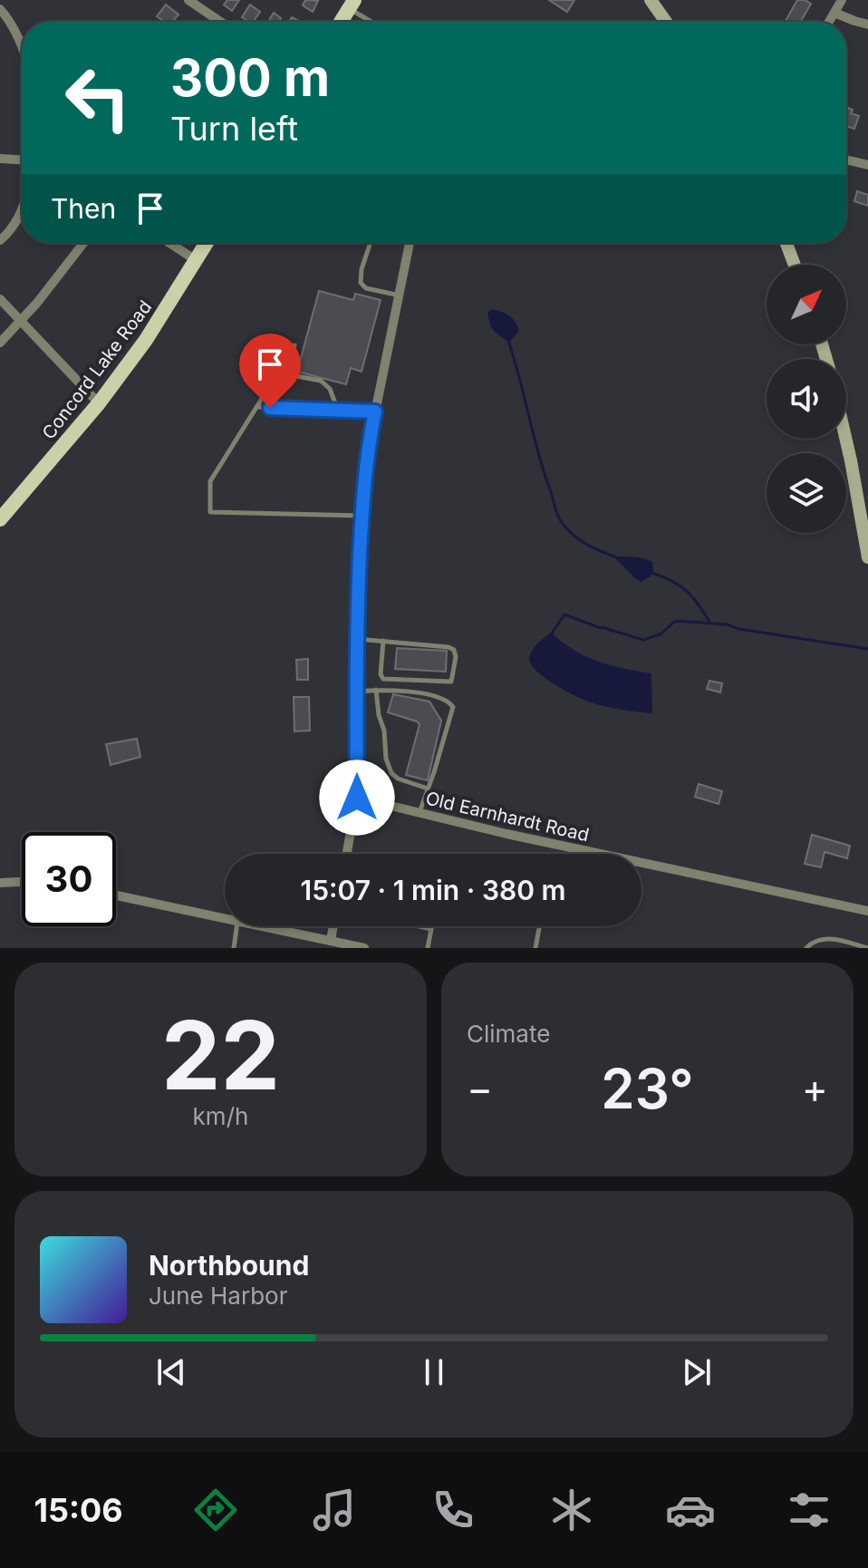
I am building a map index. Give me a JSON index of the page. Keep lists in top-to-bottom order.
{
  "streets": {
    "main road": ["Concord Lake Road"],
    "street": ["Old Earnhardt Road"]
  },
  "north": "top right",
  "page": {
    "turn": ["300 m", "Turn left"],
    "then": "Then",
    "limit": "30",
    "trip": "15:07 · 1 min · 380 m",
    "tile": [
      ["22", "km/h"],
      "Climate"
    ],
    "heat": ["−", "23°", "+"],
    "song": ["Northbound", "June Harbor"],
    "tabs": "15:06"
  }
}
